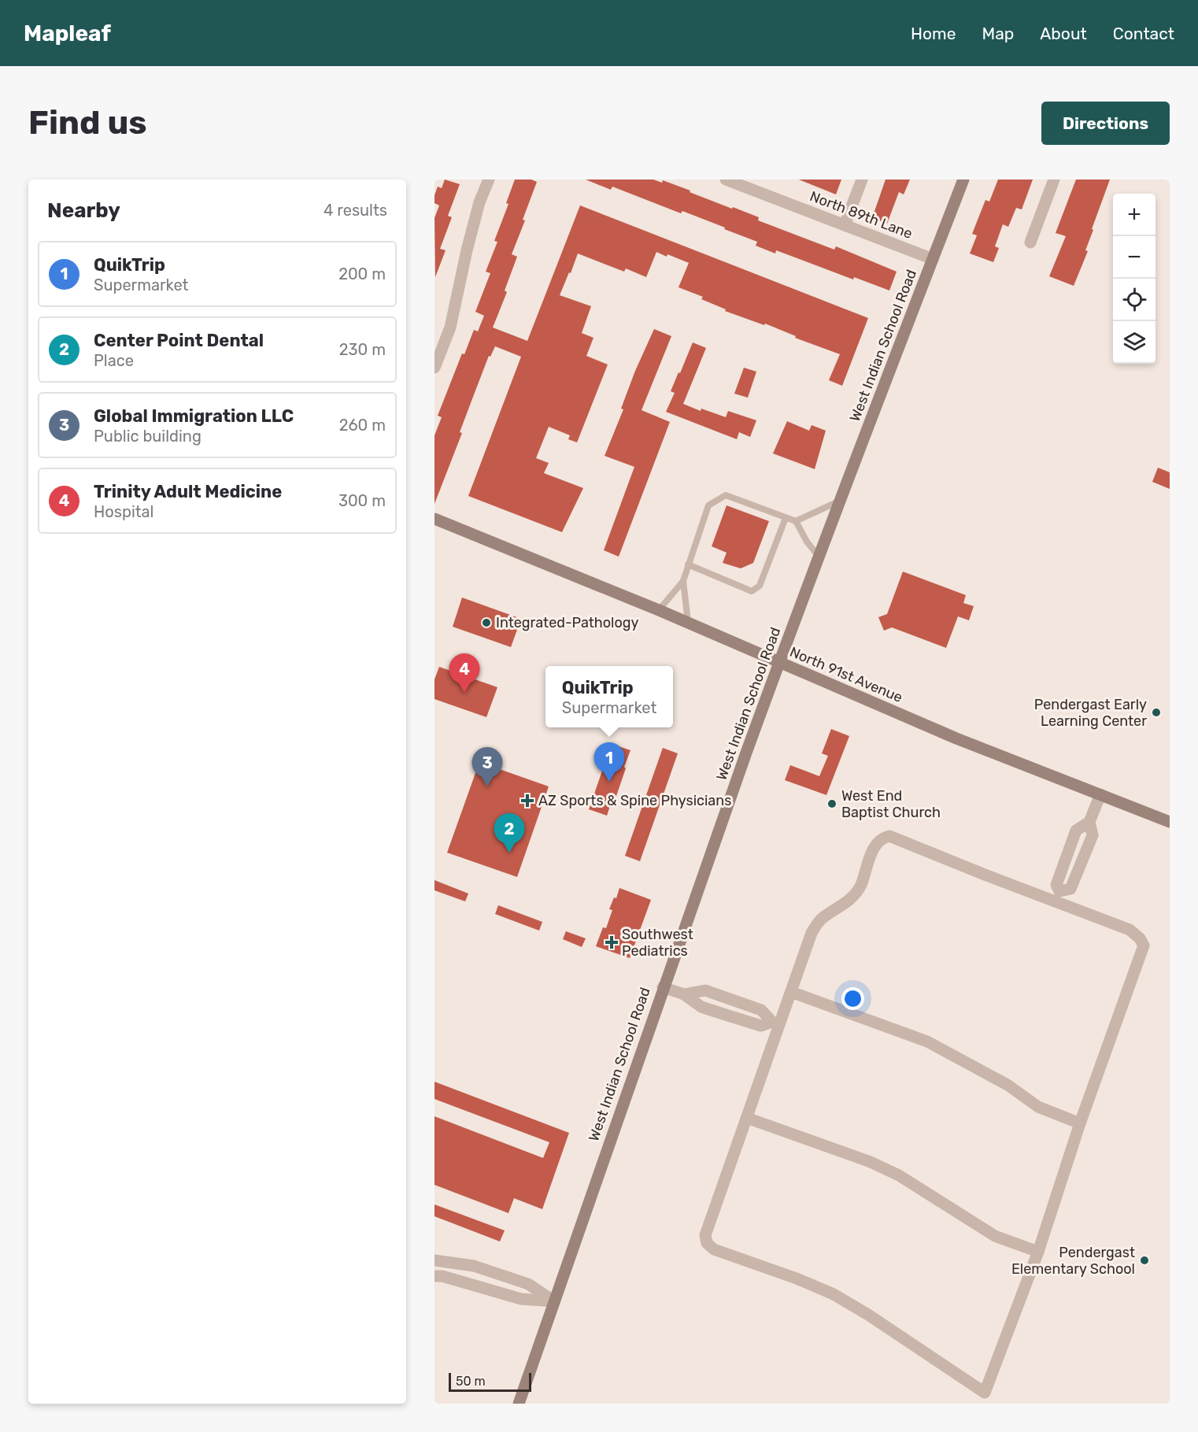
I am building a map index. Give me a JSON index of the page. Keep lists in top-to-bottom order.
{
  "streets": {
    "main road": ["West Indian School Road", "North 91st Avenue"],
    "street": ["North 89th Lane"]
  },
  "crossings": [
    ["North 89th Lane", "West Indian School Road"],
    ["West Indian School Road", "North 91st Avenue"]
  ],
  "places": {
    "other": [
      "Integrated-Pathology",
      "Pendergast Early Learning Center",
      "West End Baptist Church",
      "Pendergast Elementary School"
    ],
    "health": ["AZ Sports & Spine Physicians", "Southwest Pediatrics"]
  },
  "scale_bar": "50 m",
  "page": {
    "header": "Mapleaf",
    "nav": [
      "Home",
      "Map",
      "About",
      "Contact"
    ],
    "buttons": "Directions",
    "title": "Find us",
    "heading": ["Nearby", "4 results"],
    "map_buttons": ["+", "−"],
    "list": [
      {
        "mark": "1",
        "name": "QuikTrip",
        "note": "Supermarket",
        "value": "200 m"
      },
      {
        "mark": "2",
        "name": "Center Point Dental",
        "note": "Place",
        "value": "230 m"
      },
      {
        "mark": "3",
        "name": "Global Immigration LLC",
        "note": "Public building",
        "value": "260 m"
      },
      {
        "mark": "4",
        "name": "Trinity Adult Medicine",
        "note": "Hospital",
        "value": "300 m"
      }
    ],
    "pins": [
      "4",
      "1",
      "3",
      "2"
    ],
    "popup": ["QuikTrip", "Supermarket"],
    "scale": "50 m"
  }
}
